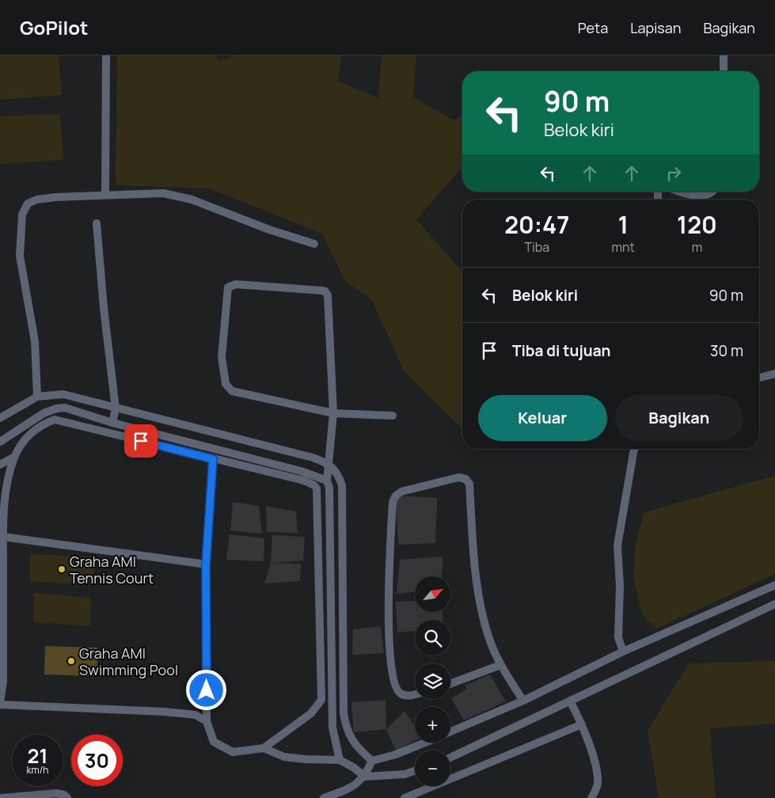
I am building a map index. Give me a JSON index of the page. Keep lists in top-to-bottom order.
{
  "places": ["Graha AMI Tennis Court", "Graha AMI Swimming Pool"],
  "north": "top right",
  "page": {
    "header": "GoPilot",
    "nav": ["Peta", "Lapisan", "Bagikan"],
    "turn": ["90 m", "Belok kiri"],
    "eta": [
      "20:47",
      "Tiba",
      "1",
      "mnt",
      "120",
      "m"
    ],
    "list": [
      {
        "name": "Belok kiri",
        "value": "90 m"
      },
      {
        "name": "Tiba di tujuan",
        "value": "30 m"
      }
    ],
    "buttons": ["Keluar", "Bagikan"],
    "map_buttons": ["+", "−"],
    "speed": "21 km/h",
    "limit": "30"
  }
}
